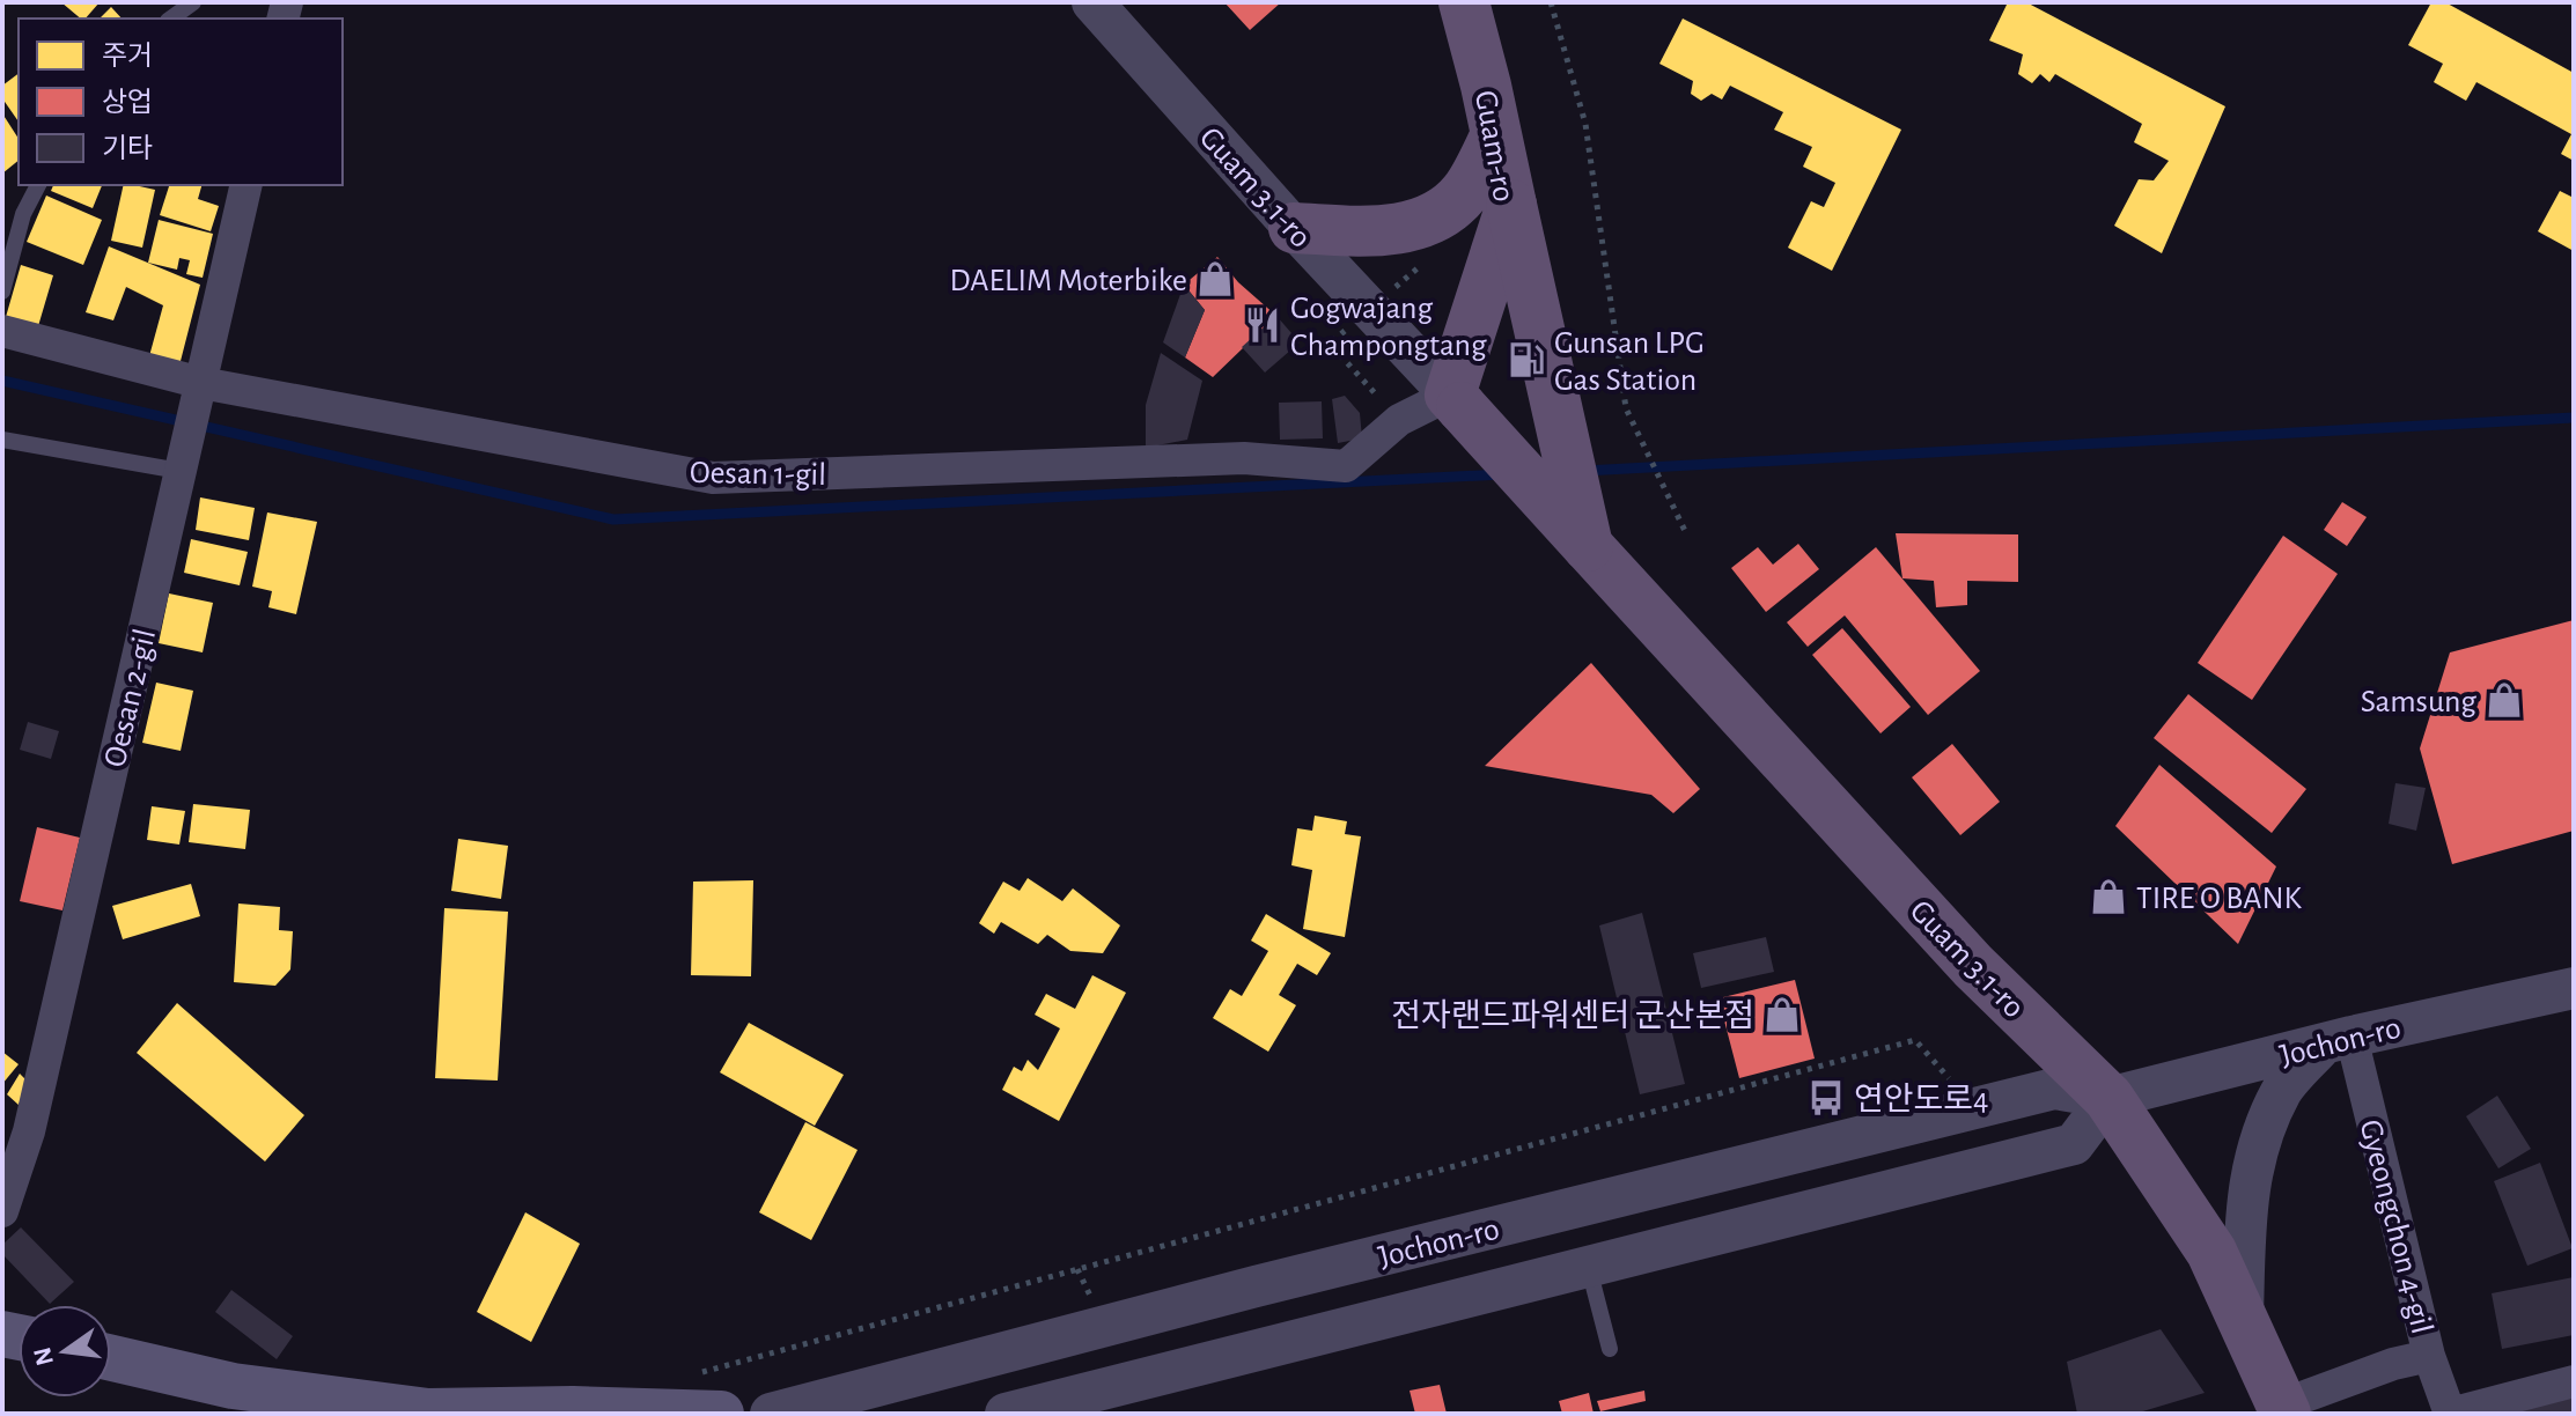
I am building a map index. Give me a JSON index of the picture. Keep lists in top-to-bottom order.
{
  "streets": {
    "main road": ["Guam-ro", "Guam 3.1-ro"],
    "street": [
      "Oesan 1-gil",
      "Oesan 2-gil",
      "Jochon-ro",
      "Gyeongchon 4-gil"
    ]
  },
  "crossings": [
    ["Guam-ro", "Guam 3.1-ro"],
    ["Guam-ro", "Oesan 1-gil"],
    ["Guam 3.1-ro", "Oesan 1-gil"],
    ["Guam 3.1-ro", "Jochon-ro"],
    ["Oesan 1-gil", "Oesan 2-gil"],
    ["Jochon-ro", "Gyeongchon 4-gil"]
  ],
  "places": {
    "shop": [
      "DAELIM Moterbike",
      "Samsung",
      "TIRE O BANK",
      "전자랜드파워센터 군산본점"
    ],
    "restaurant": ["Gogwajang Champongtang"],
    "fuel station": ["Gunsan LPG Gas Station"],
    "bus stop": ["연안도로4"]
  },
  "legend": ["주거", "상업", "기타"],
  "north": "left"
}
